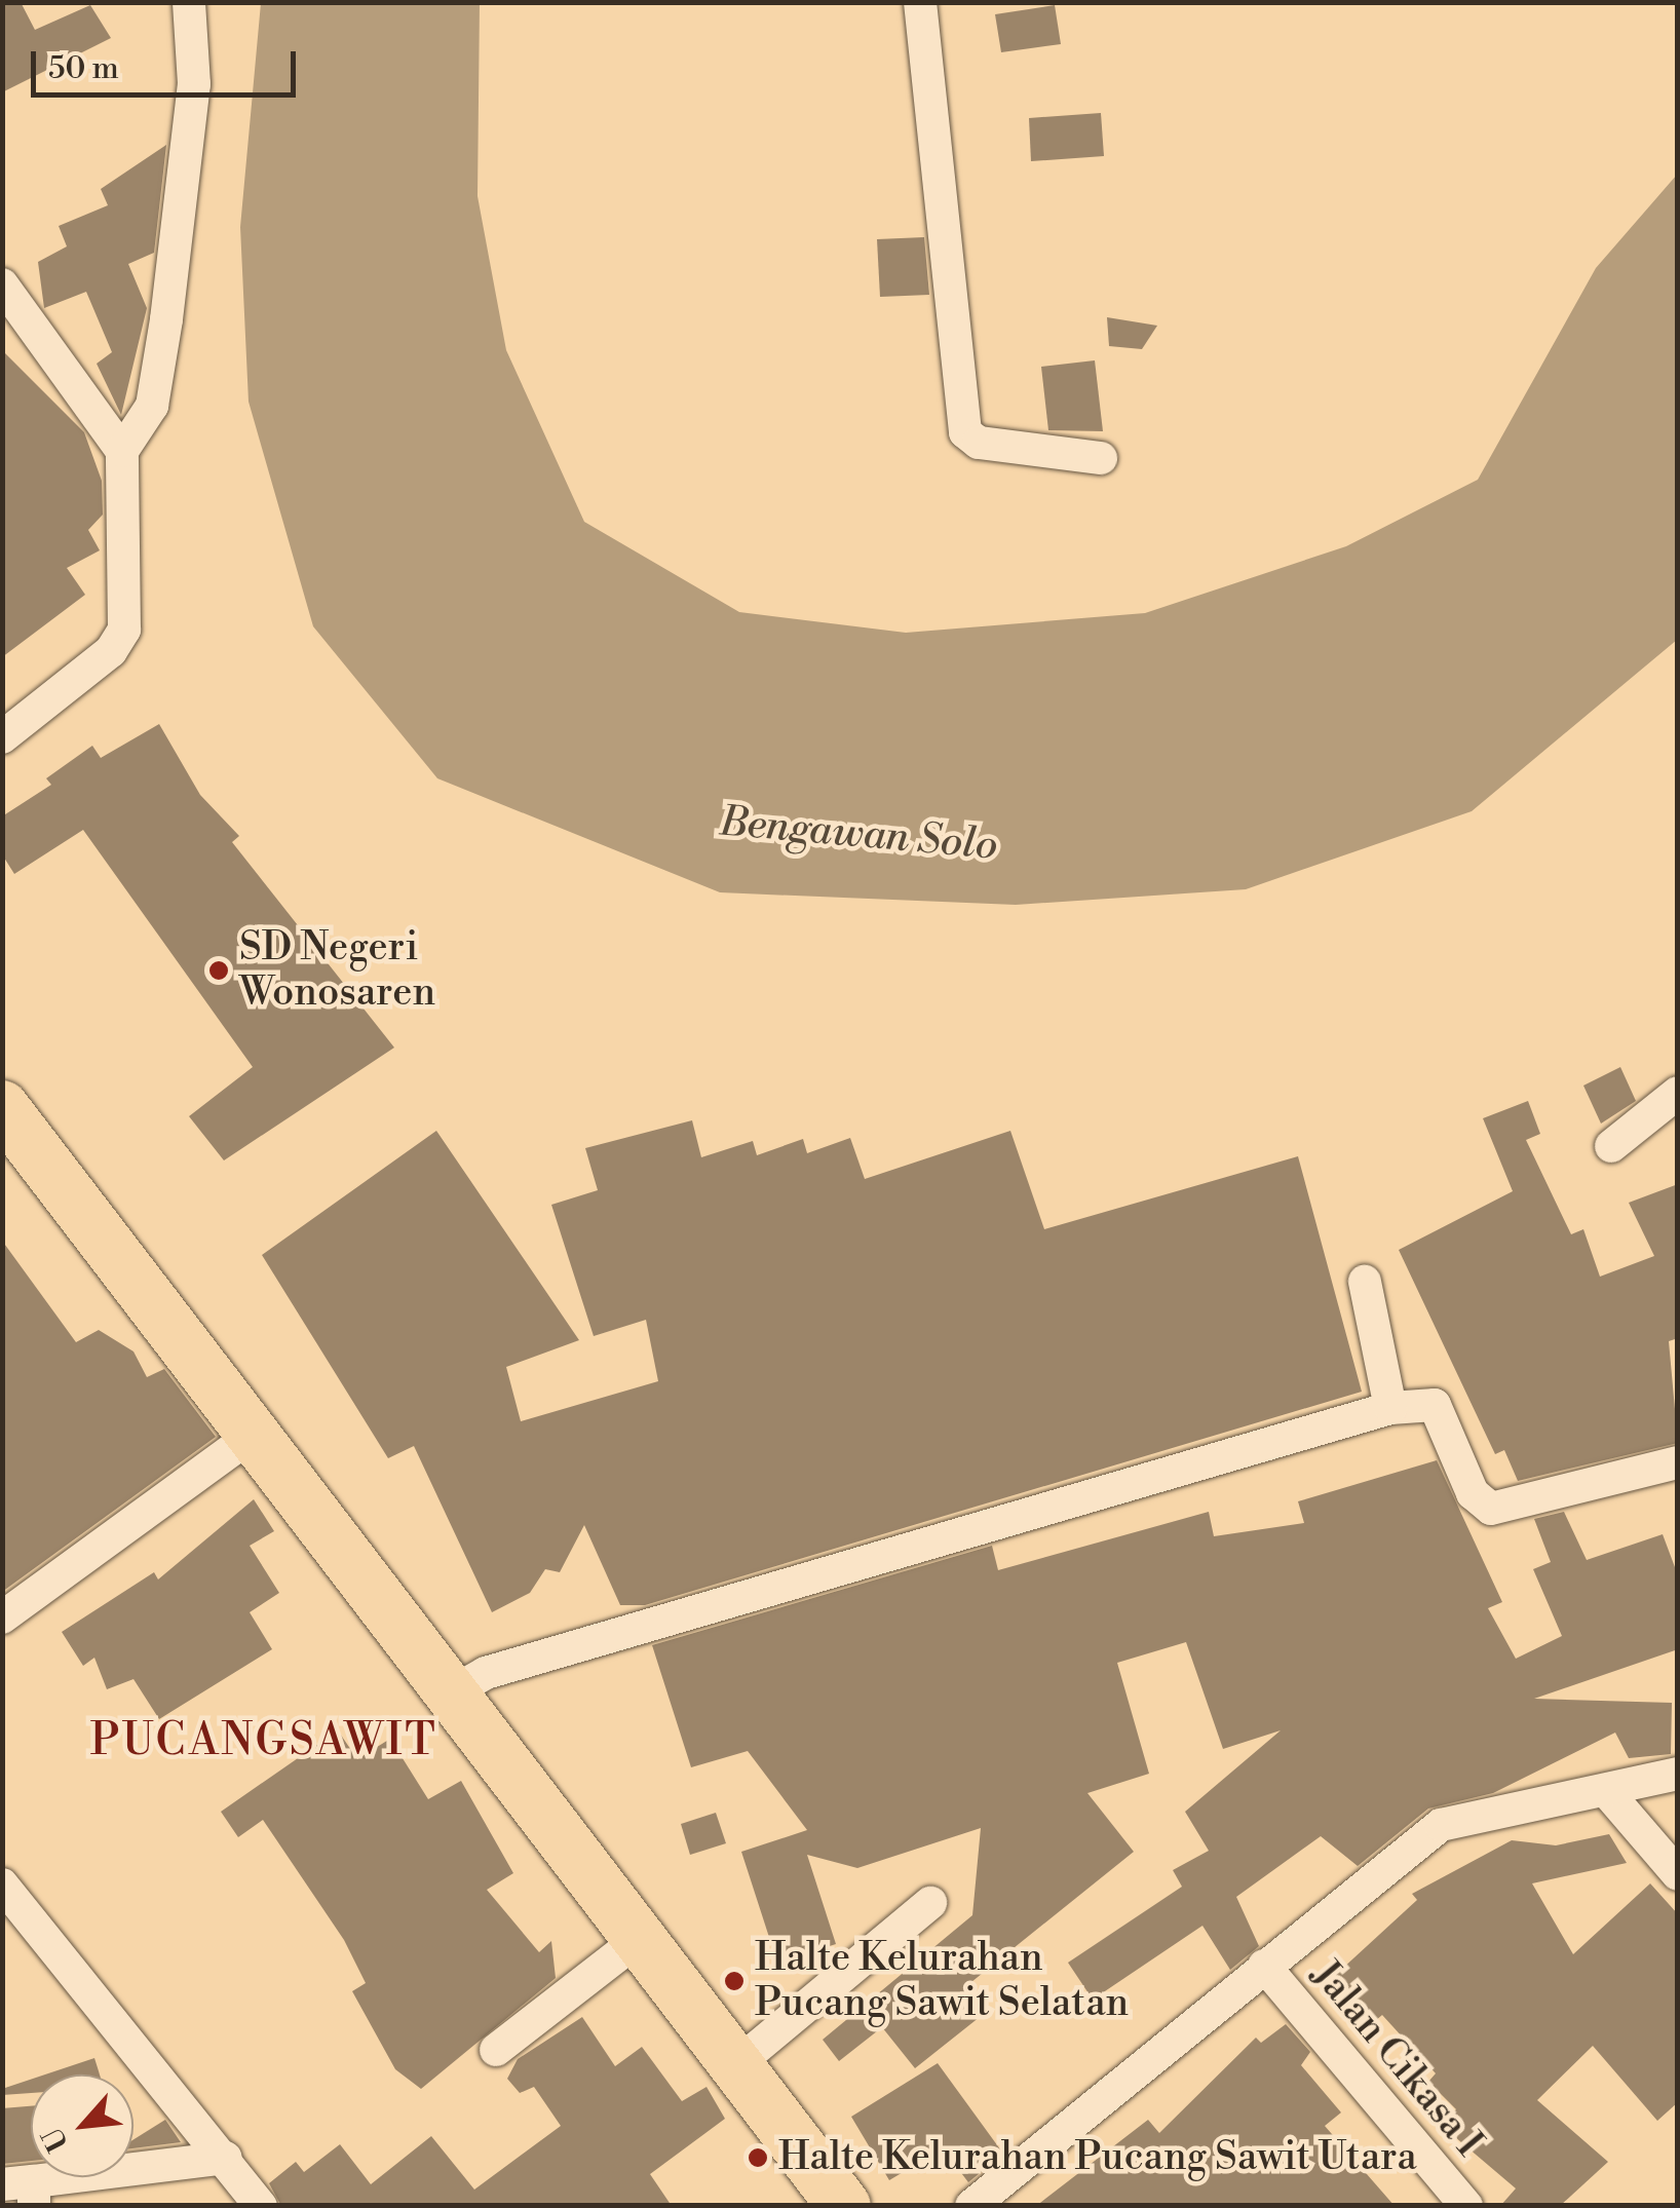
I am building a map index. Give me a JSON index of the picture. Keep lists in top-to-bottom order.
{
  "streets": {
    "street": ["Jalan Cikasa I"]
  },
  "districts": ["PUCANGSAWIT"],
  "water": ["Bengawan Solo"],
  "places": ["SD Negeri Wonosaren", "Halte Kelurahan Pucang Sawit Selatan", "Halte Kelurahan Pucang Sawit Utara"],
  "scale_bar": "50 m",
  "north": "bottom left"
}
